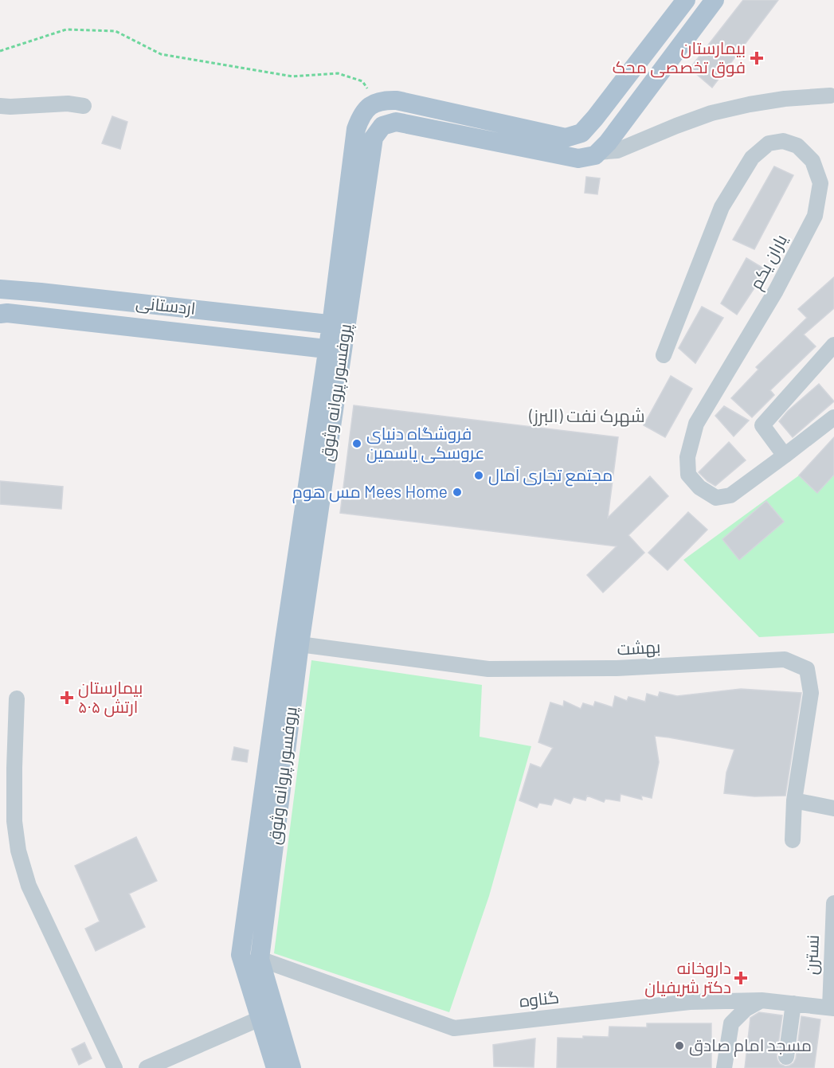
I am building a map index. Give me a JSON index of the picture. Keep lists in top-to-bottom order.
{
  "streets": {
    "main road": ["اردستانی", "پروفسور پروانه وثوق"],
    "street": [
      "یاران یکم",
      "بهشت",
      "نسترن",
      "گناوه"
    ]
  },
  "crossings": [
    ["اردستانی", "پروفسور پروانه وثوق"],
    ["پروفسور پروانه وثوق", "بهشت"],
    ["پروفسور پروانه وثوق", "گناوه"],
    ["نسترن", "گناوه"]
  ],
  "districts": ["شهرک نفت (البرز)"],
  "places": {
    "health": ["بیمارستان فوق تخصصی محک", "بیمارستان ۵۰۵ ارتش", "داروخانه دکتر شریفیان"],
    "other": [
      "فروشگاه دنیای عروسکی یاسمین",
      "مجتمع تجاری آمال",
      "مس هوم Mees Home",
      "مسجد امام صادق"
    ]
  }
}
